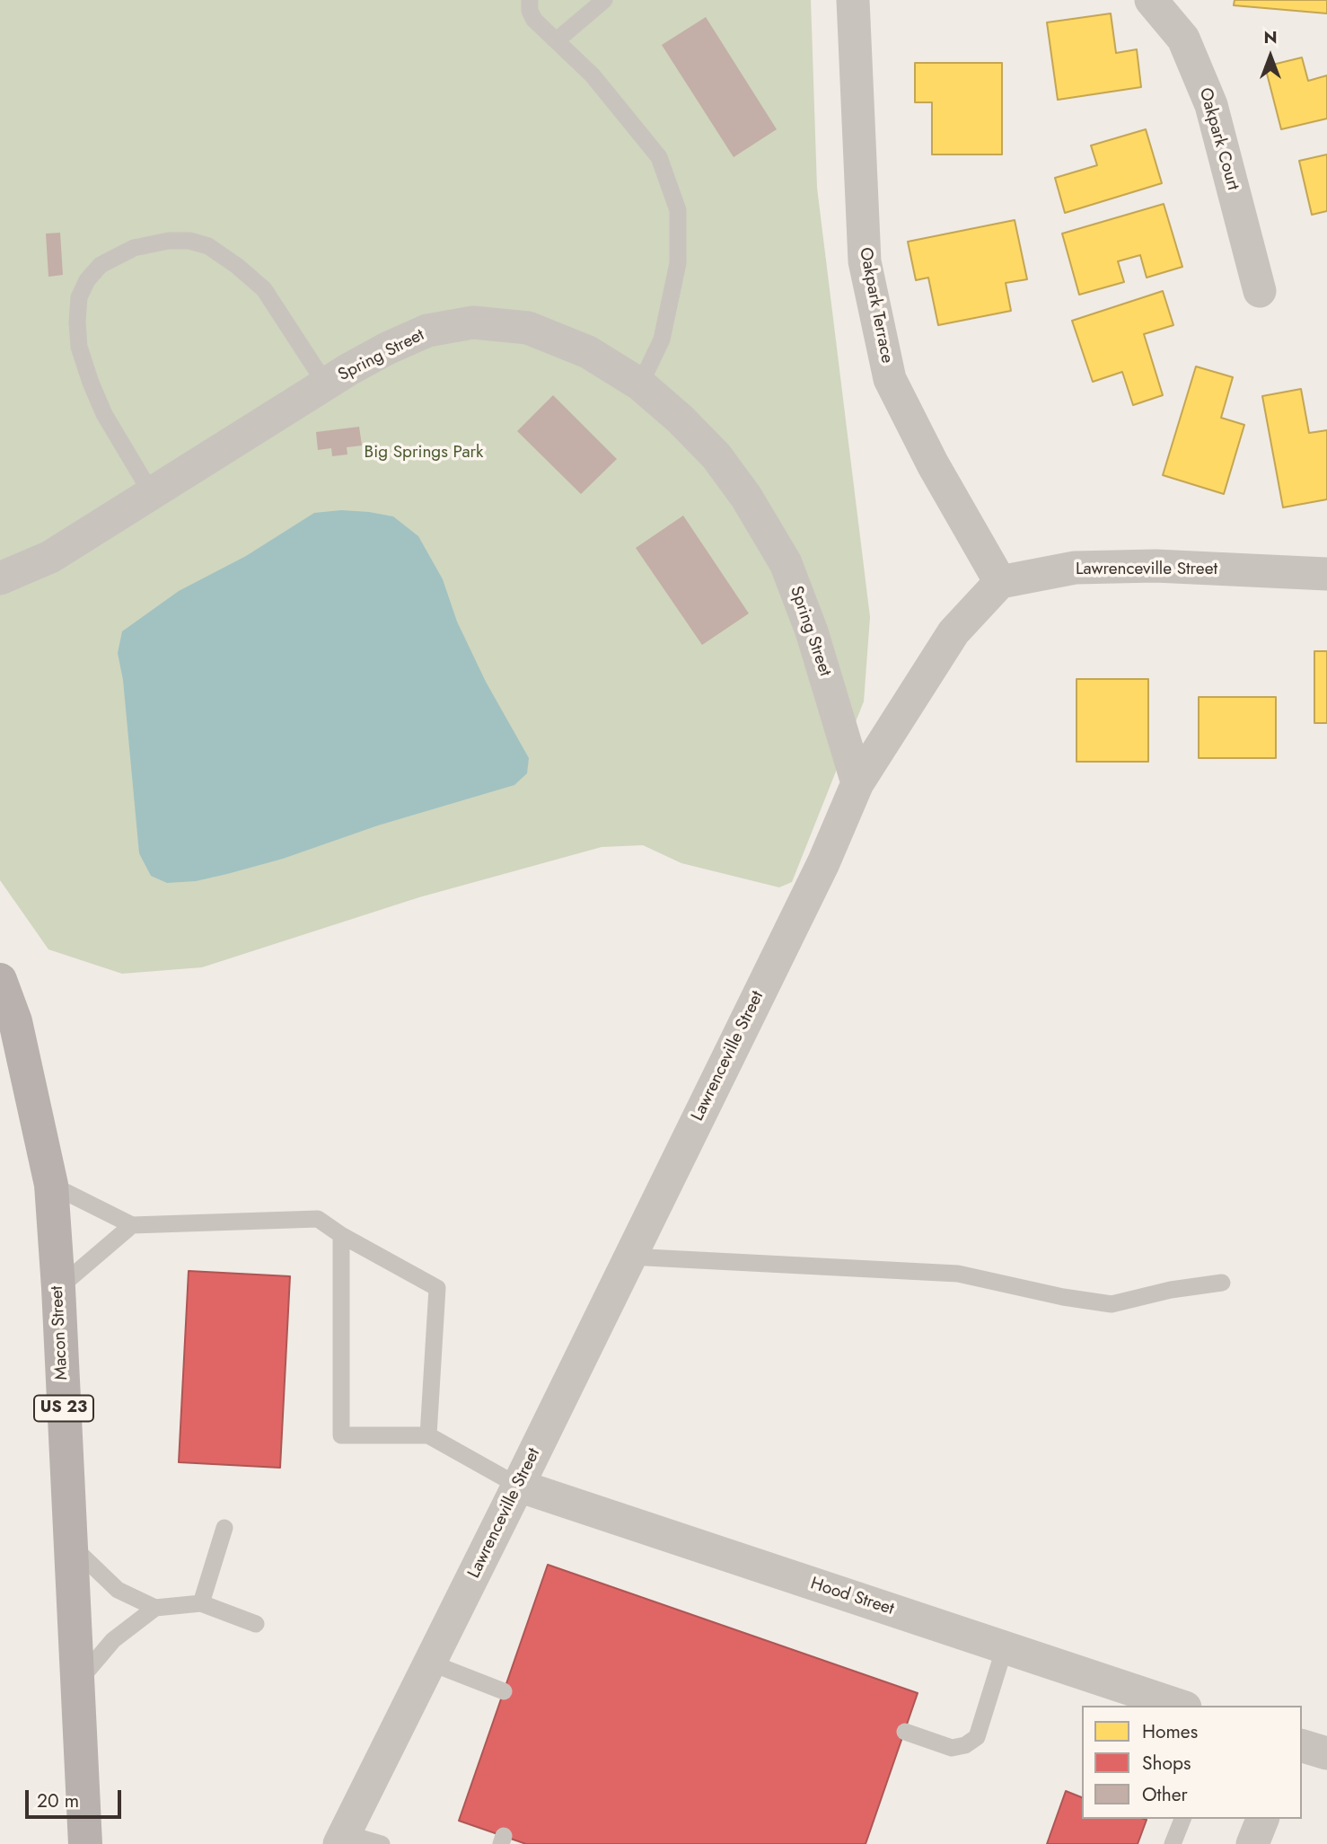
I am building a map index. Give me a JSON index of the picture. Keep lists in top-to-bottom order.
{
  "streets": {
    "main road": ["Macon Street", "US 23"],
    "street": [
      "Oakpark Court",
      "Oakpark Terrace",
      "Spring Street",
      "Lawrenceville Street",
      "Hood Street"
    ]
  },
  "crossings": [
    ["Oakpark Terrace", "Lawrenceville Street"],
    ["Spring Street", "Lawrenceville Street"],
    ["Lawrenceville Street", "Hood Street"]
  ],
  "parks": ["Big Springs Park"],
  "legend": ["Homes", "Shops", "Other"],
  "scale_bar": "20 m",
  "north": "top"
}
